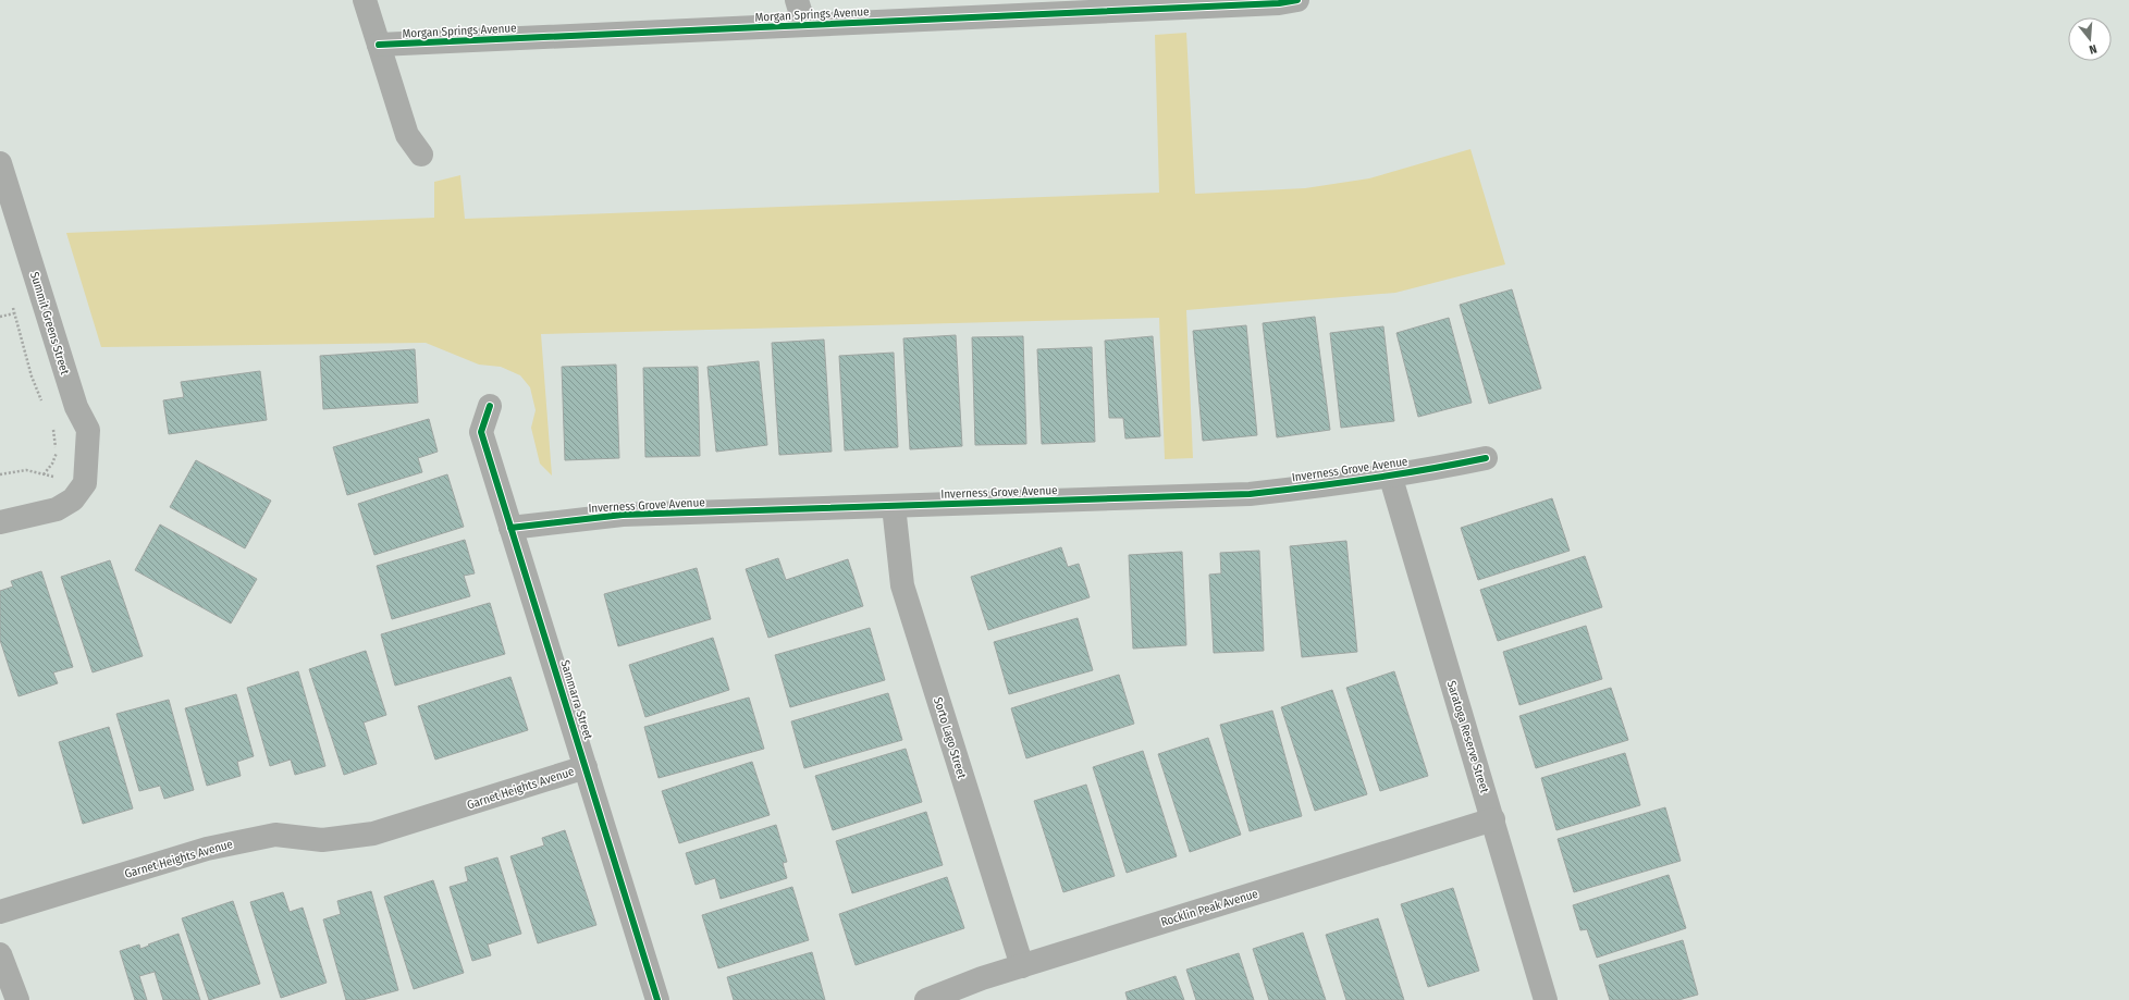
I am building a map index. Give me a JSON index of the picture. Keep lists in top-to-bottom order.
{
  "streets": {
    "street": [
      "Morgan Springs Avenue",
      "Summit Greens Street",
      "Inverness Grove Avenue",
      "Sammarra Street",
      "Saratoga Reserve Street",
      "Sorto Lago Street",
      "Garnet Heights Avenue",
      "Rocklin Peak Avenue"
    ]
  },
  "crossings": [
    ["Inverness Grove Avenue", "Sammarra Street"],
    ["Inverness Grove Avenue", "Saratoga Reserve Street"],
    ["Inverness Grove Avenue", "Sorto Lago Street"],
    ["Sammarra Street", "Garnet Heights Avenue"],
    ["Saratoga Reserve Street", "Rocklin Peak Avenue"],
    ["Sorto Lago Street", "Rocklin Peak Avenue"]
  ],
  "north": "bottom"
}
